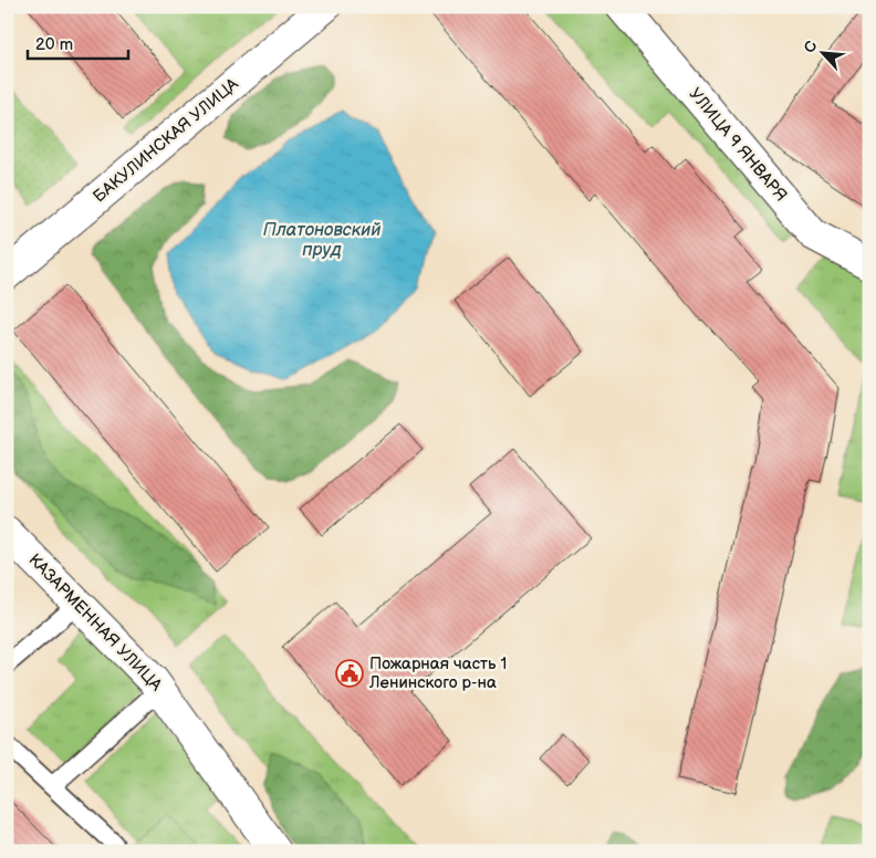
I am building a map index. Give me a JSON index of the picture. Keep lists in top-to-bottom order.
{
  "streets": {
    "street": ["БАКУЛИНСКАЯ УЛИЦА", "УЛИЦА 9 ЯНВАРЯ", "КАЗАРМЕННАЯ УЛИЦА"]
  },
  "water": ["Платоновский пруд"],
  "places": {
    "public building": ["Пожарная часть 1 Ленинского р-на"]
  },
  "scale_bar": "20 m",
  "north": "top left"
}
